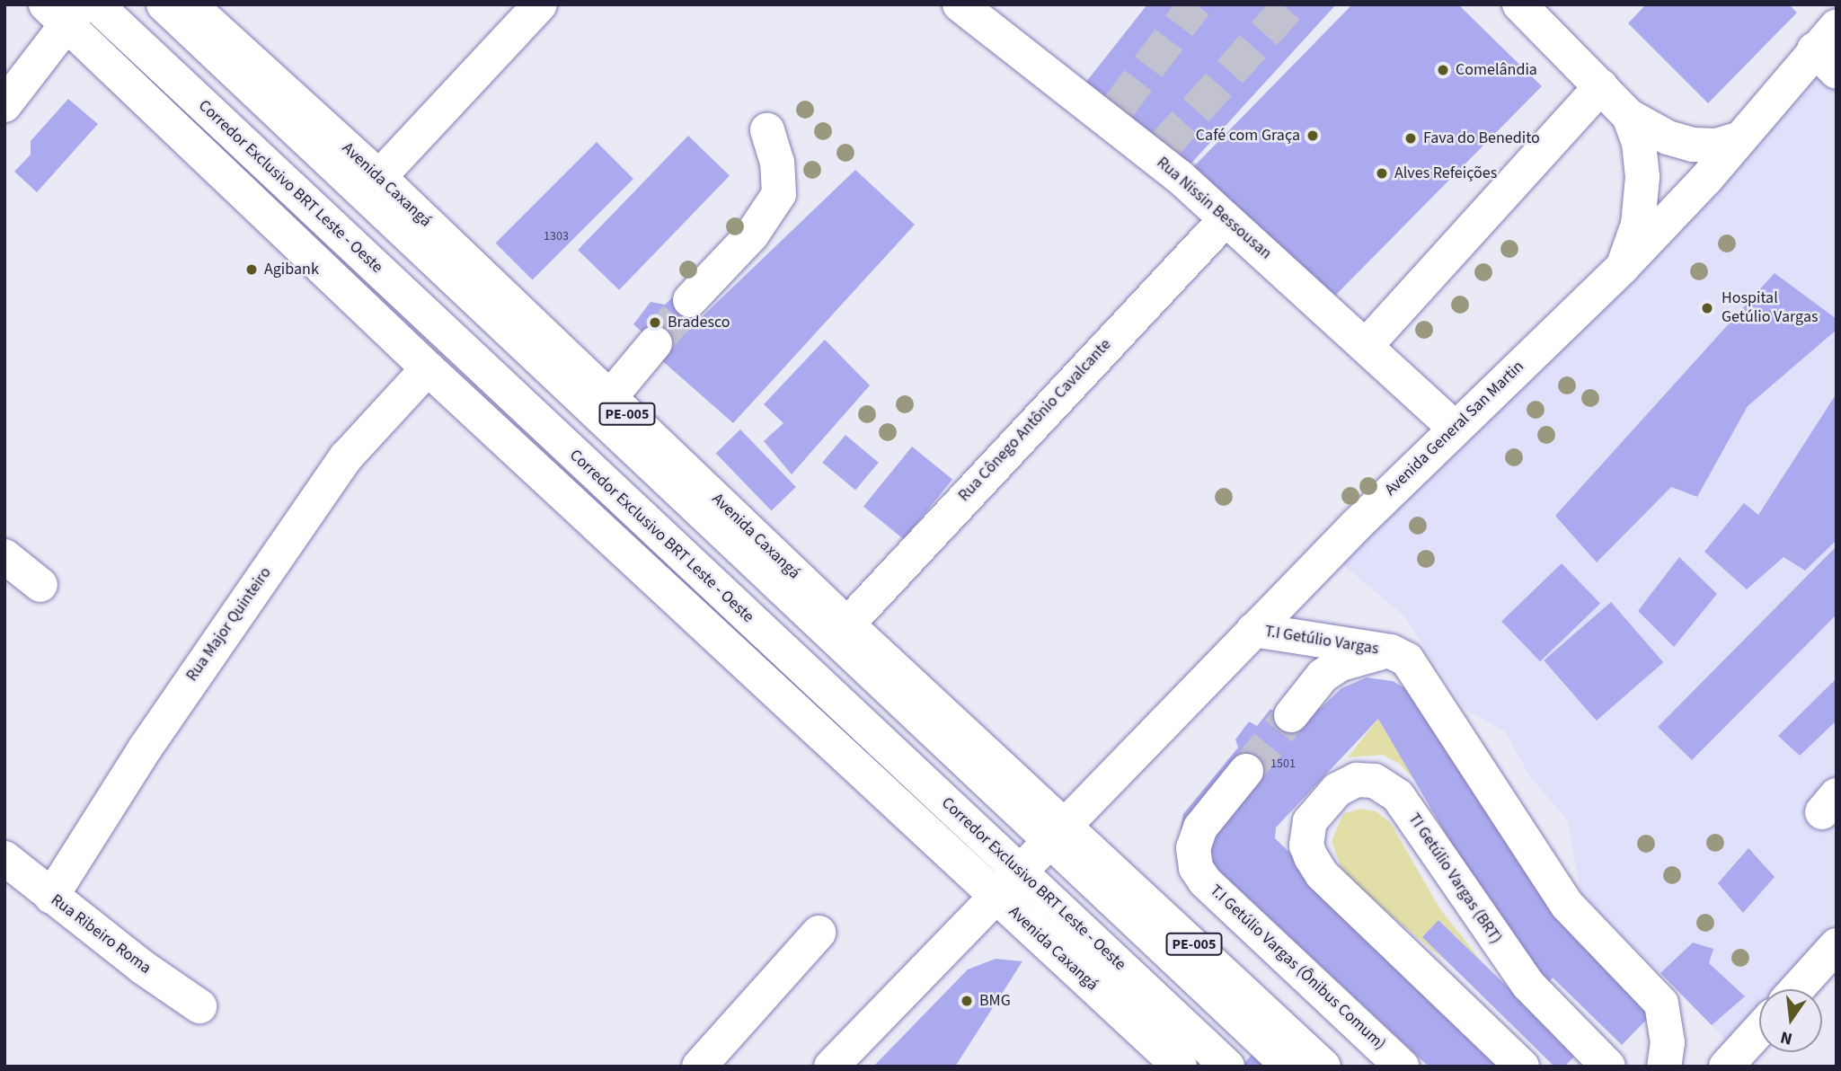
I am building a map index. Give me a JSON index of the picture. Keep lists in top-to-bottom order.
{
  "streets": {
    "main road": [
      "Avenida Caxangá",
      "Corredor Exclusivo BRT Leste - Oeste",
      "Rua Nissin Bessousan",
      "PE-005",
      "Rua Cônego Antônio Cavalcante",
      "Avenida General San Martin",
      "Rua Major Quinteiro",
      "T.I Getúlio Vargas",
      "TI Getúlio Vargas (BRT)",
      "Rua Ribeiro Roma",
      "T.I Getúlio Vargas (Ônibus Comum)"
    ]
  },
  "crossings": [
    ["Avenida Caxangá", "Corredor Exclusivo BRT Leste - Oeste"],
    ["Avenida Caxangá", "Rua Cônego Antônio Cavalcante"],
    ["Avenida Caxangá", "Avenida General San Martin"],
    ["Avenida Caxangá", "Rua Major Quinteiro"],
    ["Corredor Exclusivo BRT Leste - Oeste", "Avenida General San Martin"],
    ["Rua Nissin Bessousan", "Rua Cônego Antônio Cavalcante"],
    ["Rua Nissin Bessousan", "Avenida General San Martin"],
    ["Avenida General San Martin", "T.I Getúlio Vargas"],
    ["Rua Major Quinteiro", "Rua Ribeiro Roma"]
  ],
  "places": [
    "Comelândia",
    "Café com Graça",
    "Fava do Benedito",
    "Alves Refeições",
    "Agibank",
    "Hospital Getúlio Vargas",
    "Bradesco",
    "BMG"
  ],
  "house_numbers": ["1303", "1501"],
  "north": "bottom"
}
